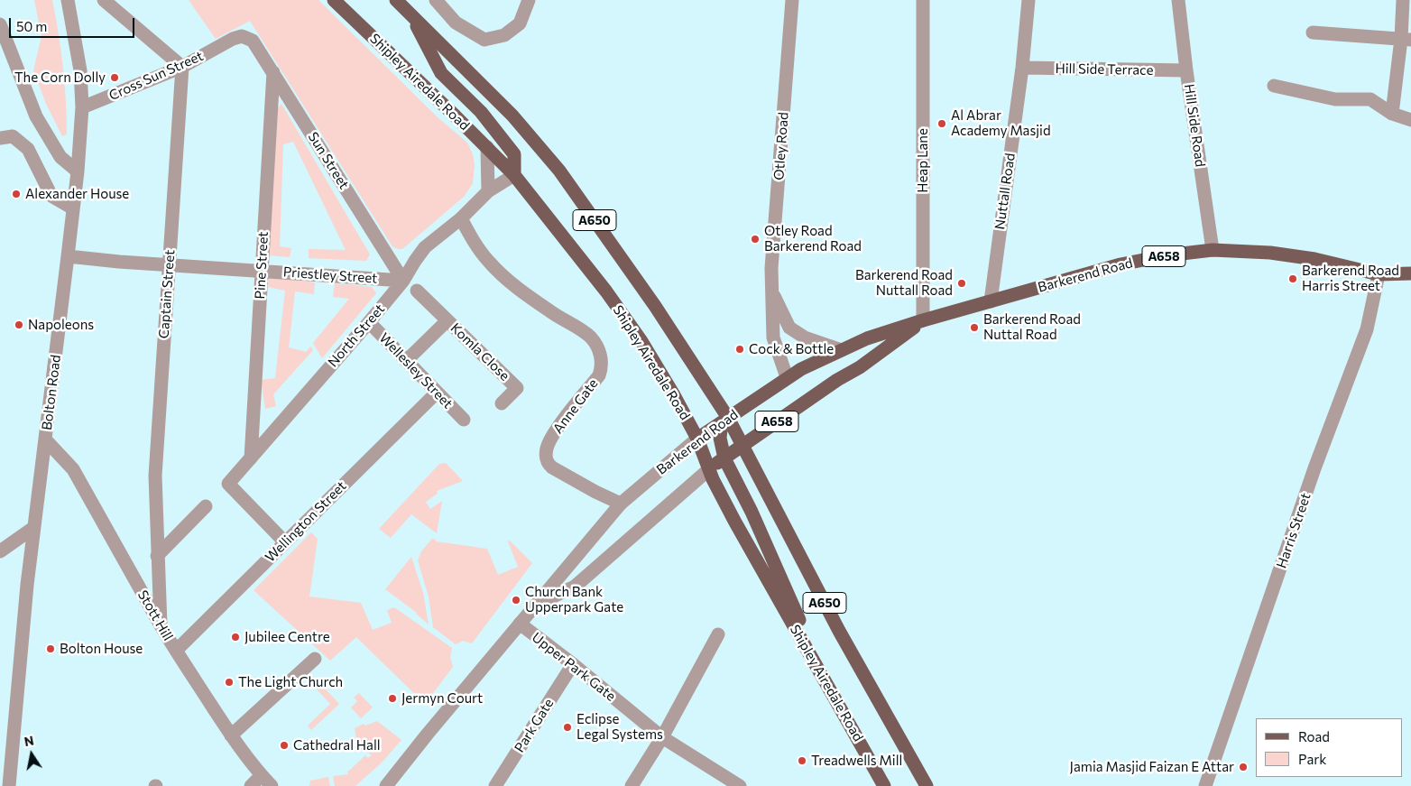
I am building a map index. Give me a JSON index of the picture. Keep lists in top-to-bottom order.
{
  "streets": {
    "main road": [
      "Shipley Airedale Road",
      "A650",
      "A658",
      "Barkerend Road"
    ],
    "street": [
      "Hill Side Terrace",
      "Cross Sun Street",
      "Hill Side Road",
      "Otley Road",
      "Sun Street",
      "Heap Lane",
      "Nuttall Road",
      "Pine Street",
      "Priestley Street",
      "Captain Street",
      "North Street",
      "Komla Close",
      "Wellesley Street",
      "Bolton Road",
      "Anne Gate",
      "Wellington Street",
      "Harris Street",
      "Stott Hill",
      "Upper Park Gate",
      "Park Gate"
    ]
  },
  "crossings": [
    ["Hill Side Terrace", "Hill Side Road"],
    ["Hill Side Terrace", "Nuttall Road"],
    ["Cross Sun Street", "Sun Street"],
    ["Cross Sun Street", "Captain Street"],
    ["Cross Sun Street", "Bolton Road"],
    ["Shipley Airedale Road", "Barkerend Road"],
    ["Shipley Airedale Road", "North Street"],
    ["Hill Side Road", "Barkerend Road"],
    ["Otley Road", "Barkerend Road"],
    ["Sun Street", "Pine Street"],
    ["Sun Street", "Priestley Street"],
    ["Sun Street", "North Street"],
    ["Heap Lane", "Barkerend Road"],
    ["Nuttall Road", "Barkerend Road"],
    ["A650", "Barkerend Road"],
    ["Pine Street", "Priestley Street"],
    ["Pine Street", "North Street"],
    ["Priestley Street", "Captain Street"],
    ["Priestley Street", "North Street"],
    ["Priestley Street", "Bolton Road"],
    ["Barkerend Road", "Anne Gate"],
    ["Barkerend Road", "Harris Street"],
    ["Barkerend Road", "Upper Park Gate"],
    ["Captain Street", "Stott Hill"],
    ["North Street", "Wellesley Street"],
    ["North Street", "Anne Gate"],
    ["North Street", "Wellington Street"],
    ["Komla Close", "Wellesley Street"],
    ["Wellesley Street", "Wellington Street"],
    ["Bolton Road", "Stott Hill"],
    ["Wellington Street", "Stott Hill"],
    ["Upper Park Gate", "Park Gate"]
  ],
  "places": [
    "The Corn Dolly",
    "Al Abrar Academy Masjid",
    "Alexander House",
    "Otley Road Barkerend Road",
    "Barkerend Road Harris Street",
    "Barkerend Road Nuttall Road",
    "Napoleons",
    "Barkerend Road Nuttal Road",
    "Cock & Bottle",
    "Church Bank Upperpark Gate",
    "Jubilee Centre",
    "Bolton House",
    "The Light Church",
    "Jermyn Court",
    "Eclipse Legal Systems",
    "Cathedral Hall",
    "Treadwells Mill",
    "Jamia Masjid Faizan E Attar"
  ],
  "legend": ["Road", "Park"],
  "scale_bar": "50 m",
  "north": "top"
}
